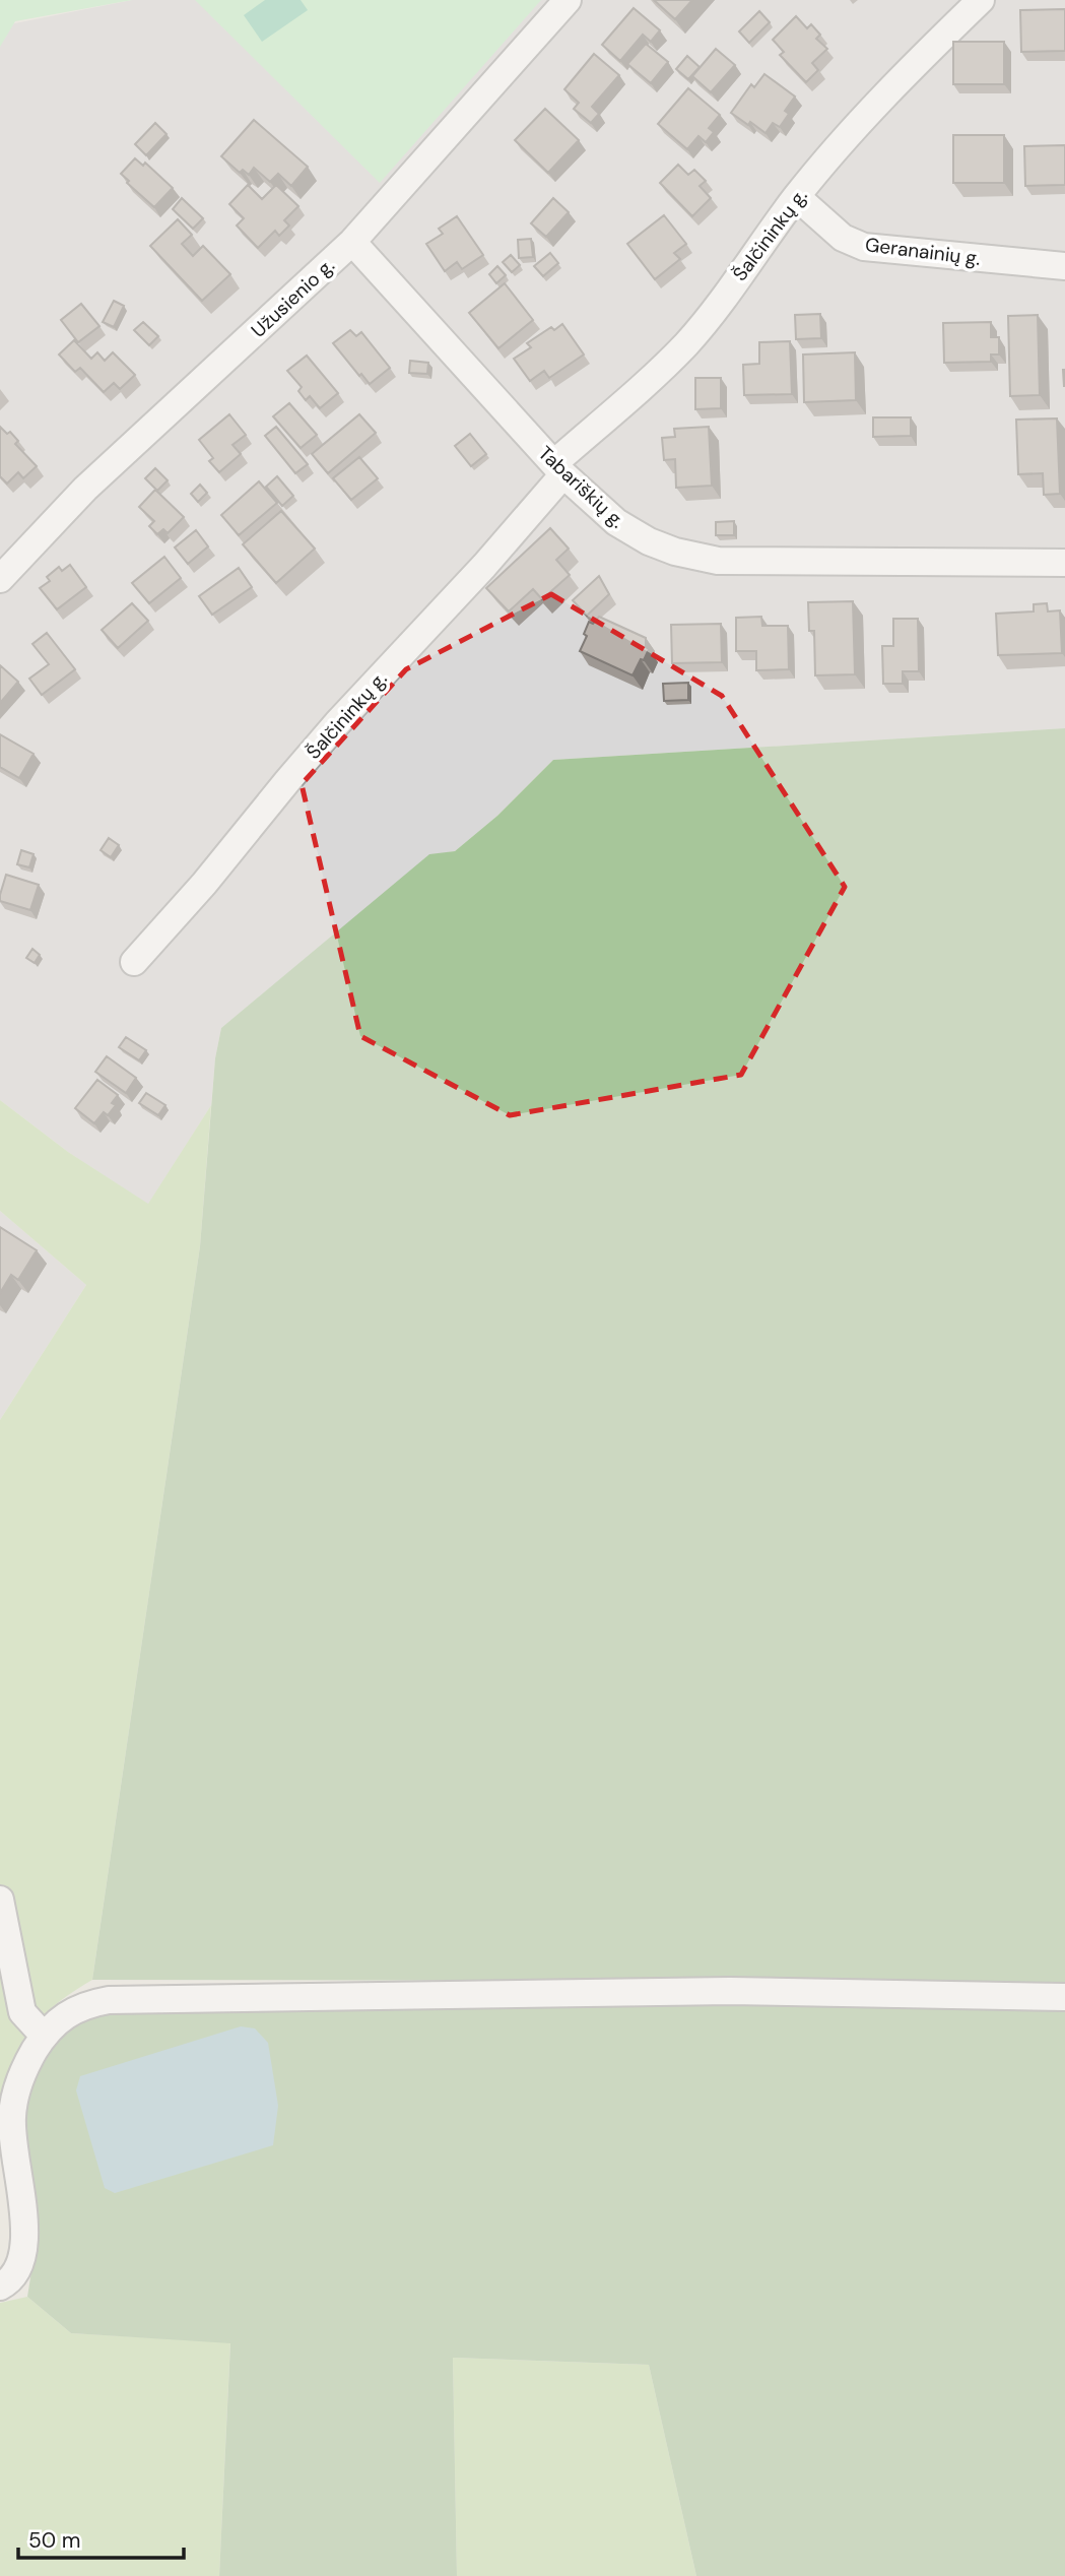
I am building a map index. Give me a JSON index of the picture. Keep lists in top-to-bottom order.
{
  "streets": {
    "street": [
      "Šalčininkų g.",
      "Geranainių g.",
      "Užusienio g.",
      "Tabariškių g."
    ]
  },
  "crossings": [
    ["Šalčininkų g.", "Geranainių g."],
    ["Šalčininkų g.", "Tabariškių g."],
    ["Užusienio g.", "Tabariškių g."]
  ],
  "scale_bar": "50 m"
}
